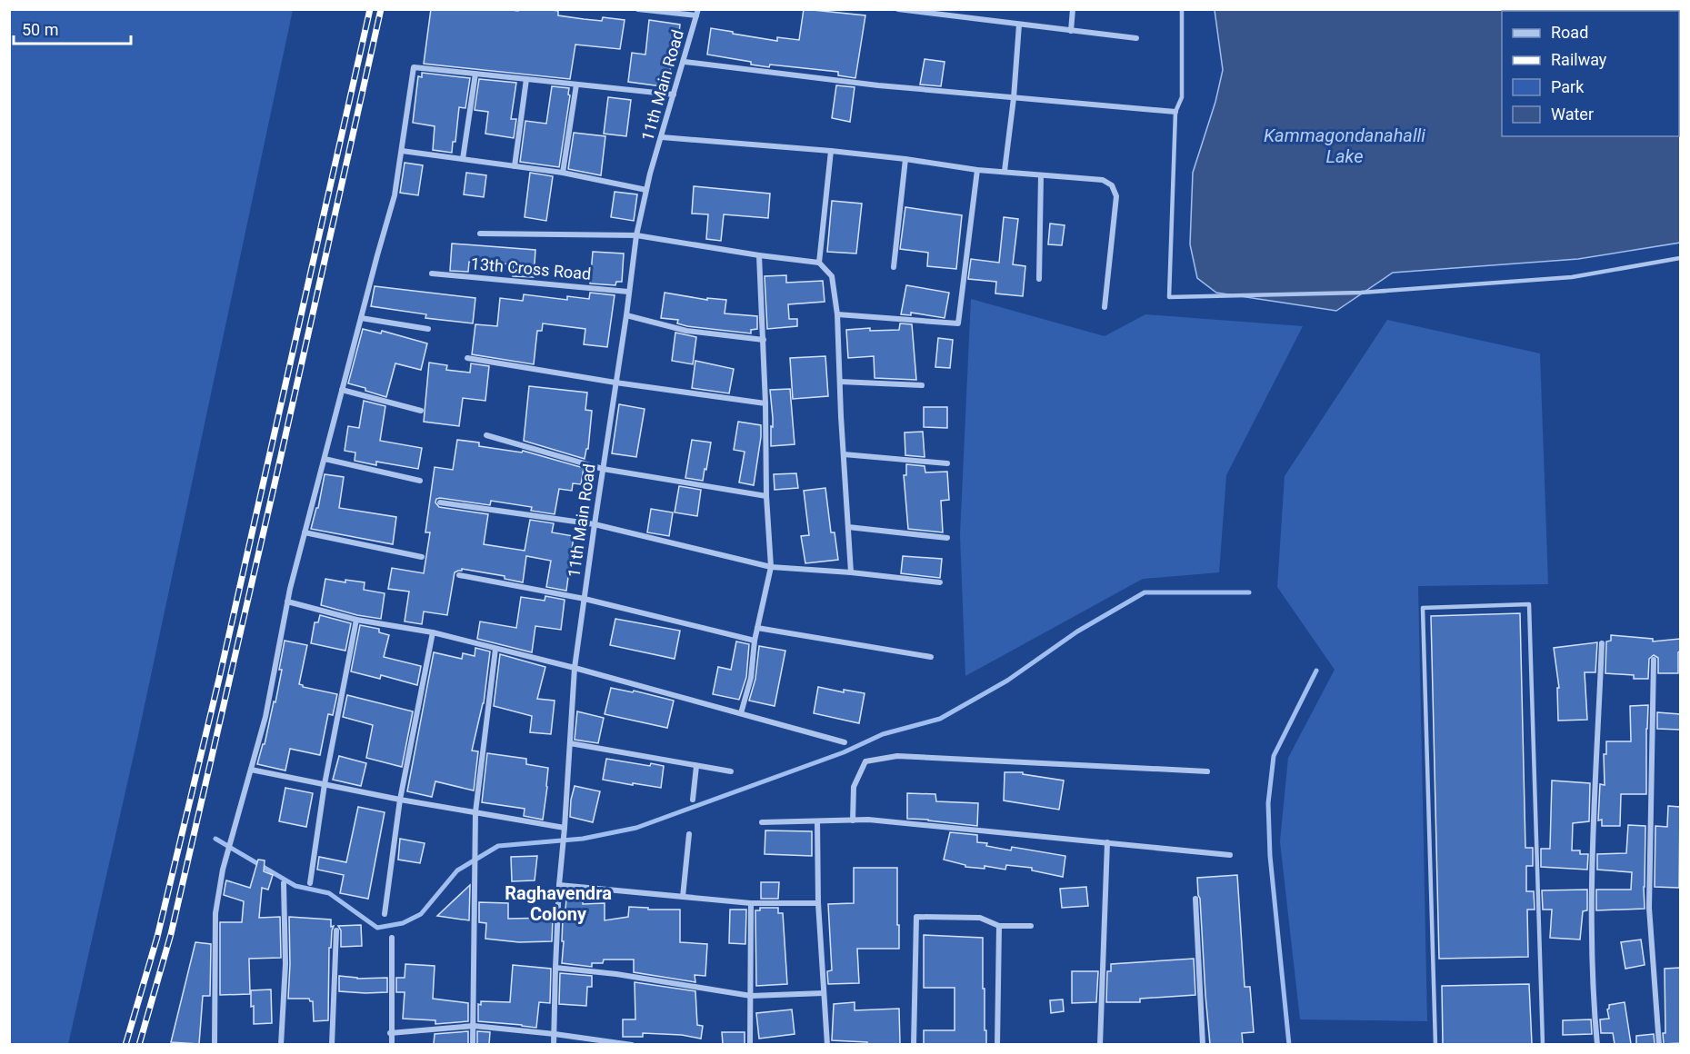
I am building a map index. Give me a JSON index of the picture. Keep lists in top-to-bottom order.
{
  "streets": {
    "street": ["11th Main Road", "13th Cross Road"]
  },
  "crossings": [
    ["11th Main Road", "13th Cross Road"]
  ],
  "districts": ["Raghavendra Colony"],
  "water": ["Kammagondanahalli Lake"],
  "legend": [
    "Road",
    "Railway",
    "Park",
    "Water"
  ],
  "scale_bar": "50 m"
}
